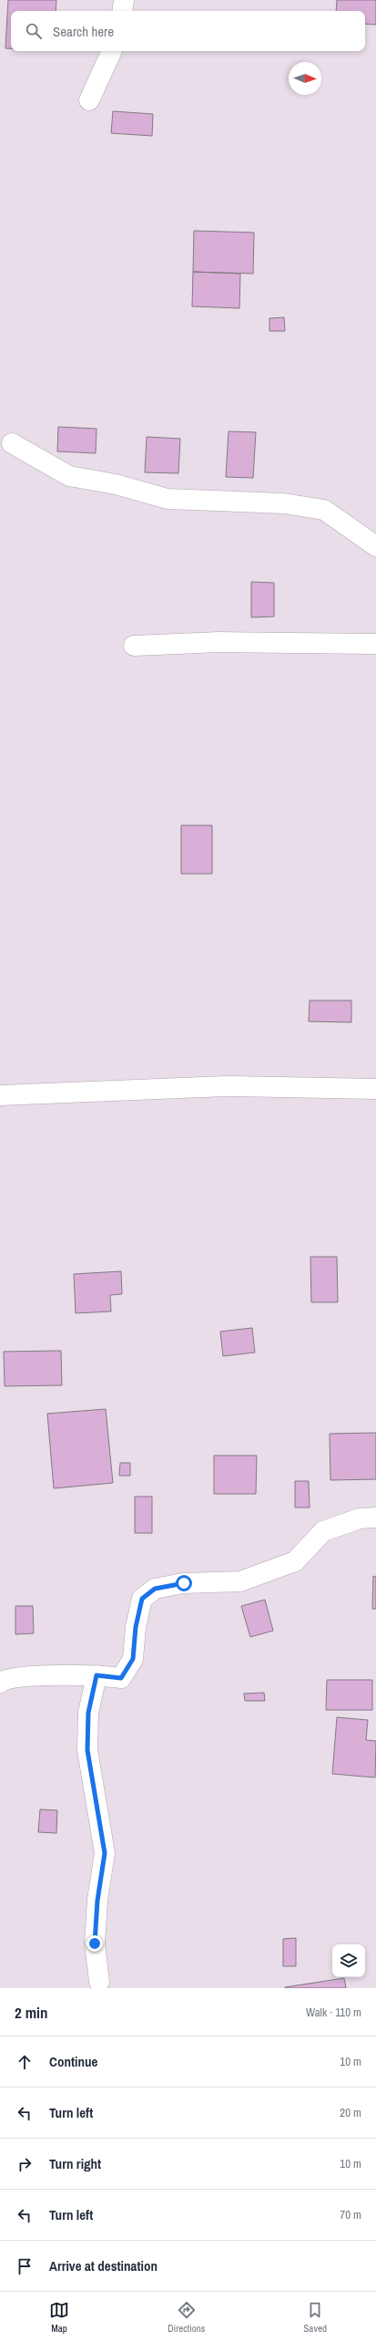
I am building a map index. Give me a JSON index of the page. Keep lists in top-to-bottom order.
{
  "north": "right",
  "page": {
    "search": "Search here",
    "heading": ["2 min", "Walk · 110 m"],
    "list": [
      ["Continue", "10 m"],
      ["Turn left", "20 m"],
      ["Turn right", "10 m"],
      ["Turn left", "70 m"],
      "Arrive at destination"
    ],
    "nav": ["Map", "Directions", "Saved"]
  }
}
